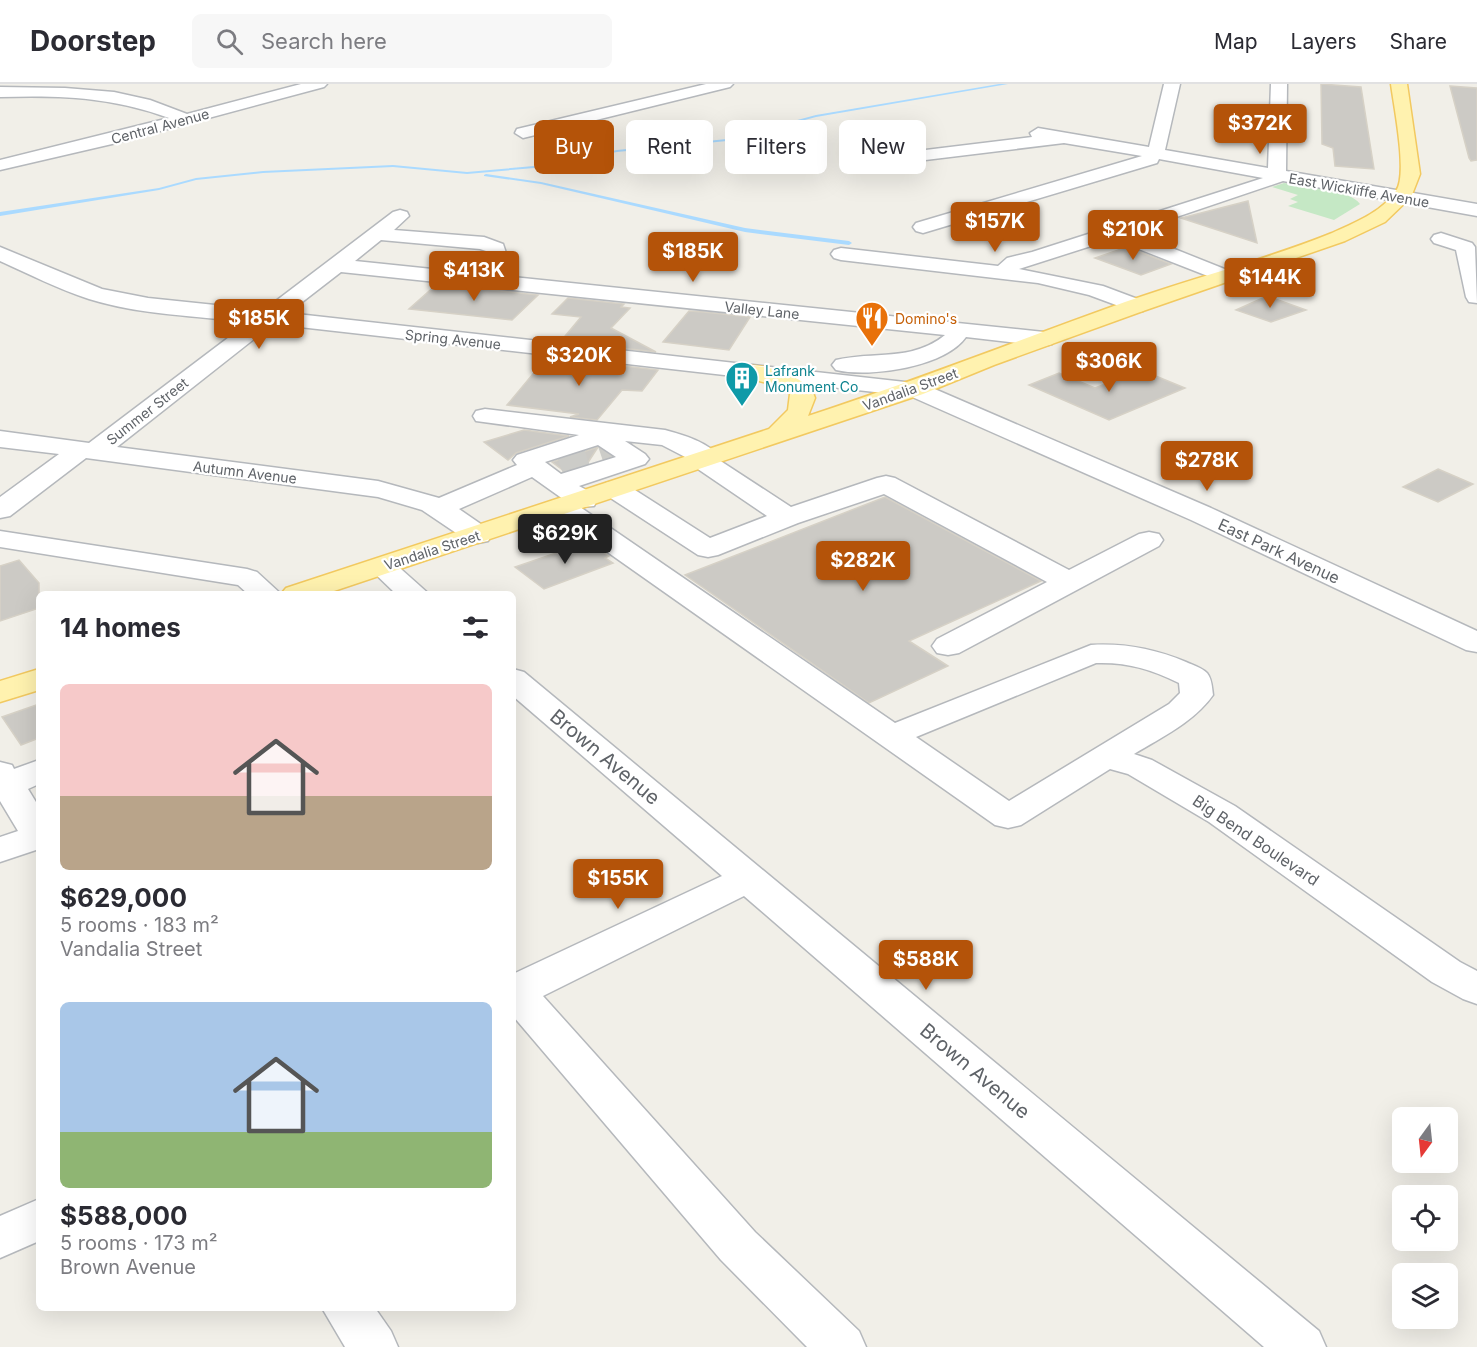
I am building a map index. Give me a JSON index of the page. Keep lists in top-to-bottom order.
{
  "streets": {
    "main road": ["Vandalia Street"],
    "street": [
      "Central Avenue",
      "East Wickliffe Avenue",
      "Valley Lane",
      "Spring Avenue",
      "Summer Street",
      "Autumn Avenue",
      "East Park Avenue",
      "Brown Avenue",
      "Big Bend Boulevard"
    ]
  },
  "crossings": [
    ["East Wickliffe Avenue", "Vandalia Street"],
    ["Valley Lane", "Vandalia Street"],
    ["Valley Lane", "Summer Street"],
    ["Spring Avenue", "Vandalia Street"],
    ["Spring Avenue", "Summer Street"],
    ["Spring Avenue", "East Park Avenue"],
    ["Vandalia Street", "Autumn Avenue"],
    ["Vandalia Street", "East Park Avenue"],
    ["Summer Street", "Autumn Avenue"]
  ],
  "places": {
    "restaurant": ["Domino's"],
    "building": ["Lafrank Monument Co"]
  },
  "north": "bottom",
  "page": {
    "header": "Doorstep",
    "search": "Search here",
    "nav": ["Map", "Layers", "Share"],
    "price": [
      "$372K",
      "$157K",
      "$210K",
      "$185K",
      "$413K",
      "$144K",
      "$185K",
      "$320K",
      "$306K",
      "$278K",
      "$629K",
      "$282K",
      "$155K",
      "$588K"
    ],
    "chip": [
      "Buy",
      "Rent",
      "Filters",
      "New"
    ],
    "heading": "14 homes",
    "list": [
      {
        "name": "$629,000",
        "note": "5 rooms · 183 m² · Vandalia Street"
      },
      {
        "name": "$588,000",
        "note": "5 rooms · 173 m² · Brown Avenue"
      }
    ]
  }
}
